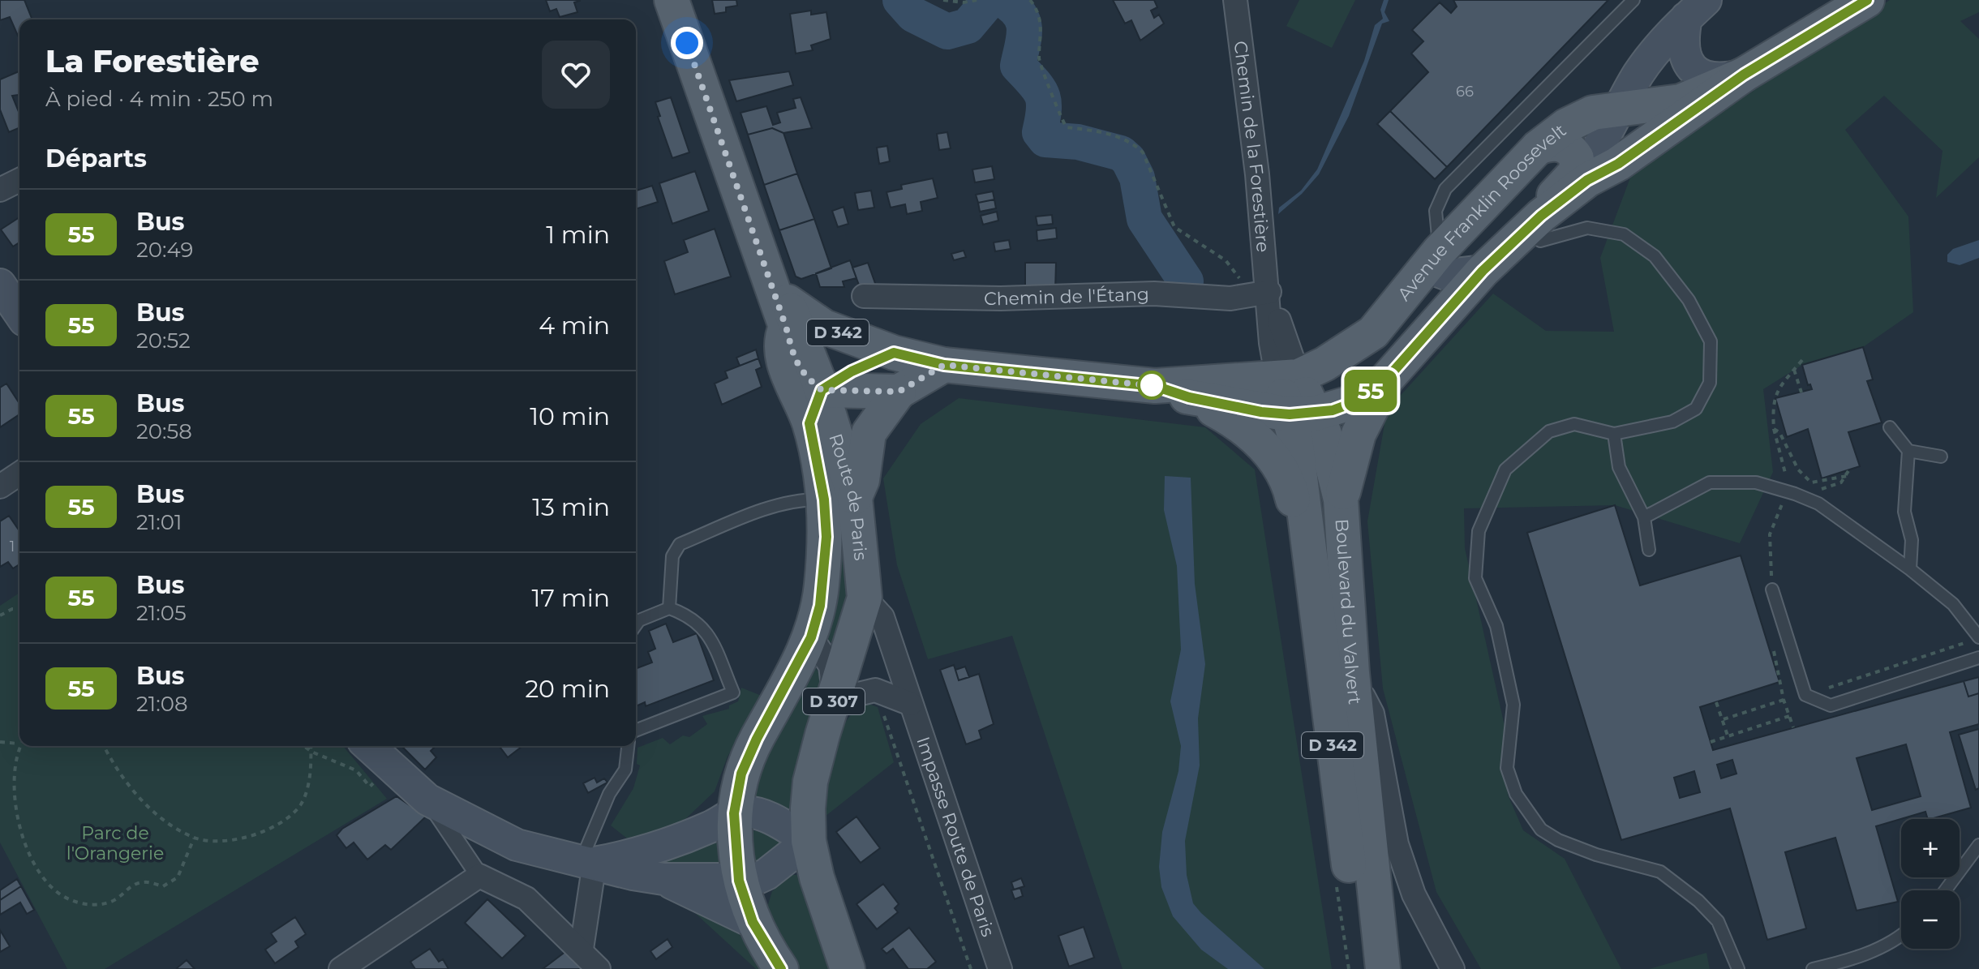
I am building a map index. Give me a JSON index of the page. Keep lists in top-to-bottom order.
{
  "streets": {
    "main road": [
      "Chemin de la Forestière",
      "Avenue Franklin Roosevelt",
      "D 342",
      "Route de Paris",
      "Boulevard du Valvert",
      "D 307"
    ],
    "street": ["Chemin de l'Étang", "Impasse Route de Paris"]
  },
  "crossings": [
    ["Chemin de la Forestière", "Avenue Franklin Roosevelt"],
    ["Chemin de la Forestière", "Chemin de l'Étang"],
    ["Chemin de la Forestière", "Boulevard du Valvert"],
    ["Avenue Franklin Roosevelt", "D 342"],
    ["Avenue Franklin Roosevelt", "Boulevard du Valvert"],
    ["D 342", "Route de Paris"],
    ["D 342", "Boulevard du Valvert"],
    ["Route de Paris", "Impasse Route de Paris"]
  ],
  "parks": ["Parc de l'Orangerie"],
  "lines": ["bus line 55"],
  "house_numbers": ["66", "1"],
  "page": {
    "on_map": "55",
    "heading": [
      ["La Forestière", "À pied · 4 min · 250 m"],
      "Départs"
    ],
    "list": [
      {
        "mark": "55",
        "name": "Bus",
        "note": "20:49",
        "value": "1 min"
      },
      {
        "mark": "55",
        "name": "Bus",
        "note": "20:52",
        "value": "4 min"
      },
      {
        "mark": "55",
        "name": "Bus",
        "note": "20:58",
        "value": "10 min"
      },
      {
        "mark": "55",
        "name": "Bus",
        "note": "21:01",
        "value": "13 min"
      },
      {
        "mark": "55",
        "name": "Bus",
        "note": "21:05",
        "value": "17 min"
      },
      {
        "mark": "55",
        "name": "Bus",
        "note": "21:08",
        "value": "20 min"
      }
    ],
    "map_buttons": ["+", "−"]
  }
}
